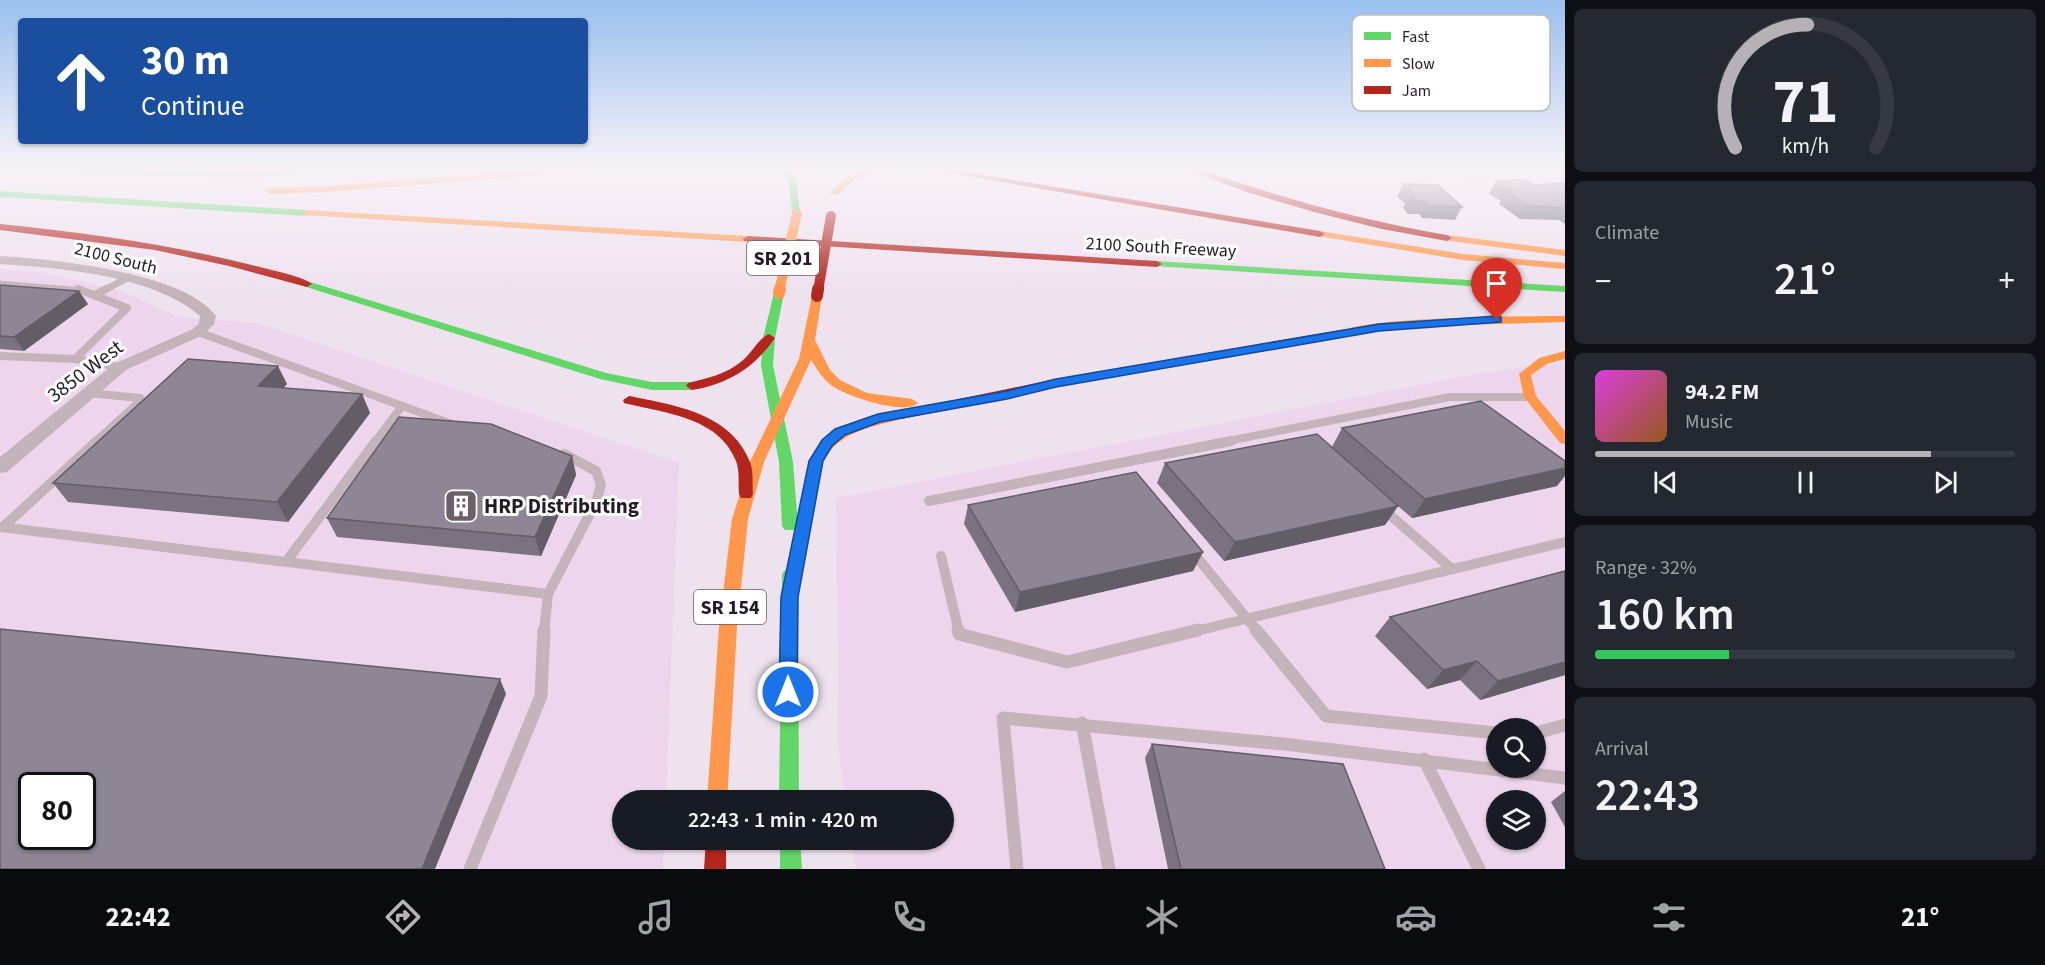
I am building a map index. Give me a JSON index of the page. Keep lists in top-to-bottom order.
{
  "streets": {
    "main road": ["2100 South Freeway", "SR 201", "SR 154"],
    "street": ["2100 South", "3850 West"]
  },
  "crossings": [
    ["2100 South", "3850 West"]
  ],
  "places": {
    "building": ["HRP Distributing"]
  },
  "legend": ["Fast", "Slow", "Jam"],
  "page": {
    "turn": ["30 m", "Continue"],
    "tile": [
      "Climate",
      ["Range · 32%", "160 km"],
      ["Arrival", "22:43"]
    ],
    "heat": ["−", "21°", "+"],
    "song": ["94.2 FM", "Music"],
    "limit": "80",
    "trip": "22:43 · 1 min · 420 m",
    "tabs": ["22:42", "21°"],
    "gauge": ["71", "km/h"]
  }
}
